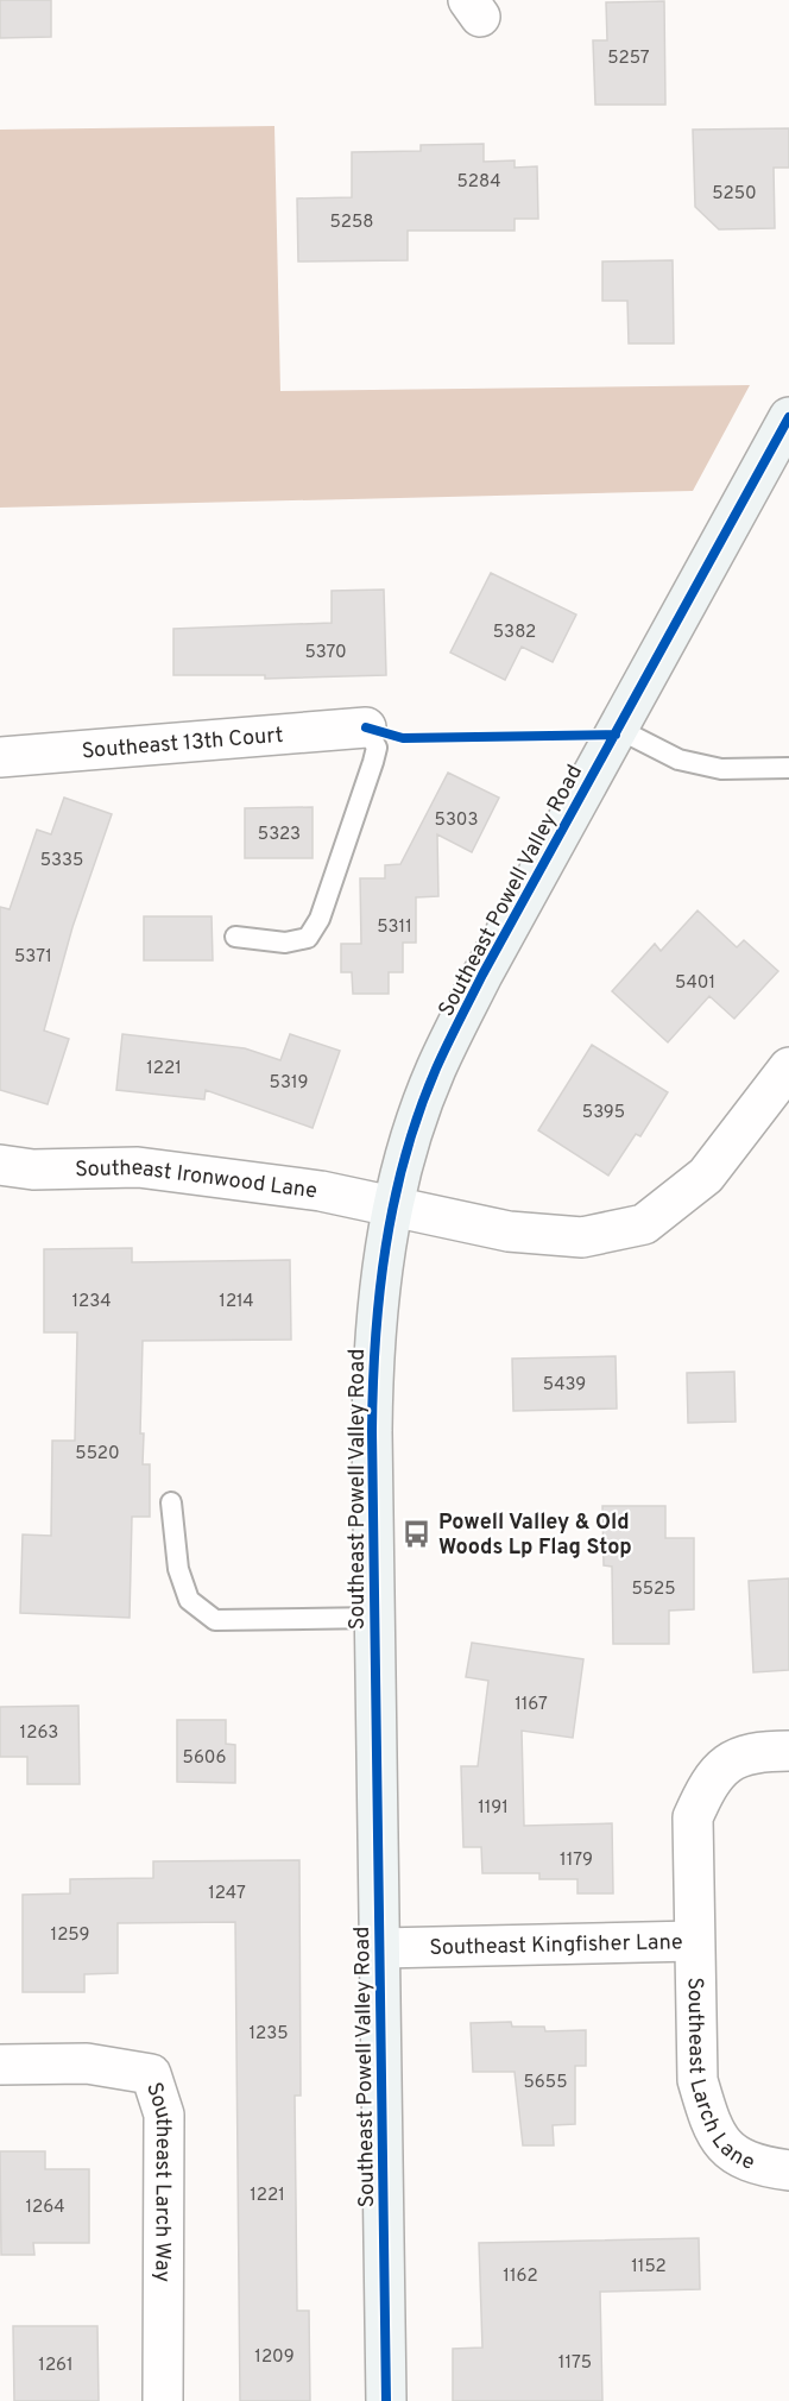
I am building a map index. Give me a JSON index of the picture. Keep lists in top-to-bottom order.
{
  "streets": {
    "main road": ["Southeast Powell Valley Road"],
    "street": [
      "Southeast 13th Court",
      "Southeast Ironwood Lane",
      "Southeast Kingfisher Lane",
      "Southeast Larch Lane",
      "Southeast Larch Way"
    ]
  },
  "crossings": [
    ["Southeast Powell Valley Road", "Southeast Ironwood Lane"],
    ["Southeast Powell Valley Road", "Southeast Kingfisher Lane"],
    ["Southeast Kingfisher Lane", "Southeast Larch Lane"]
  ],
  "places": {
    "bus stop": ["Powell Valley & Old Woods Lp Flag Stop"]
  },
  "house_numbers": [
    "5257",
    "5284",
    "5250",
    "5258",
    "5382",
    "5370",
    "5303",
    "5323",
    "5335",
    "5311",
    "5371",
    "5401",
    "1221",
    "5319",
    "5395",
    "1234",
    "1214",
    "5439",
    "5520",
    "5525",
    "1167",
    "1263",
    "5606",
    "1191",
    "1179",
    "1247",
    "1259",
    "1235",
    "5655",
    "1221",
    "1264",
    "1152",
    "1162",
    "1209",
    "1175",
    "1261"
  ]
}
